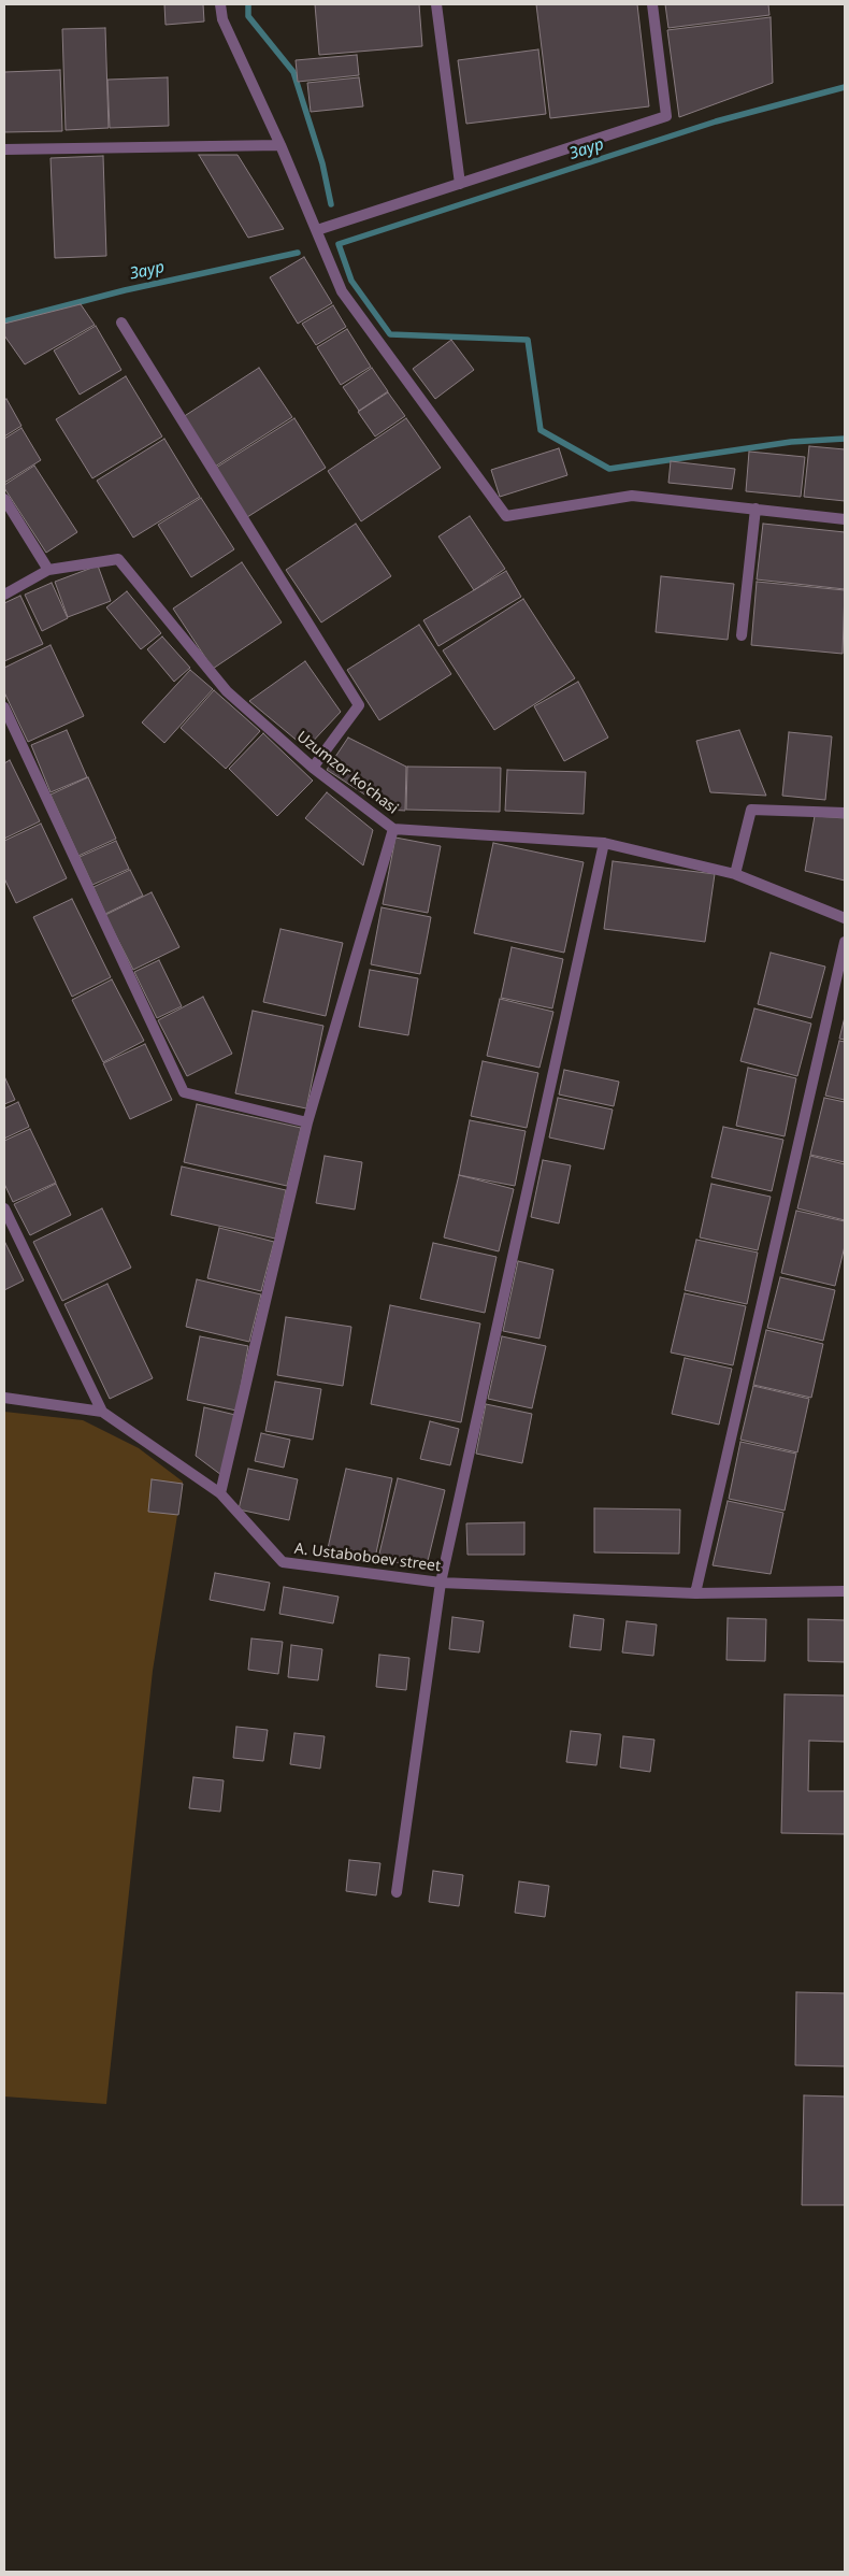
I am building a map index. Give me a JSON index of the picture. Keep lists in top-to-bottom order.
{
  "streets": {
    "street": ["Uzumzor ko'chasi", "A. Ustaboboev street"]
  },
  "water": ["Заур"]
}
